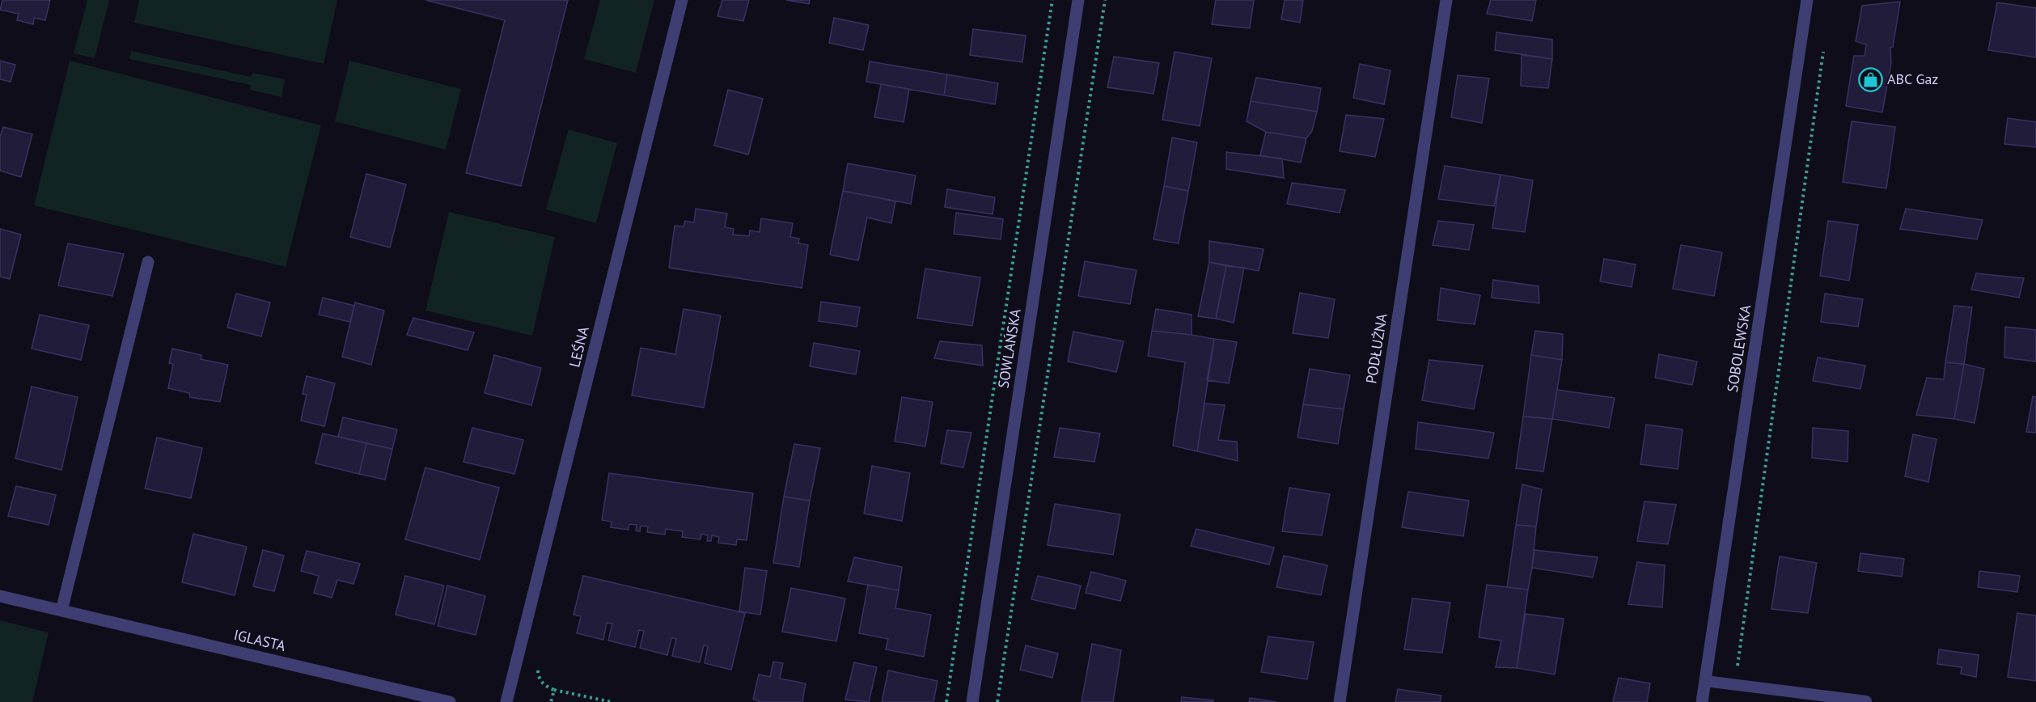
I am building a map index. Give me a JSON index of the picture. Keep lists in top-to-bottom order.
{
  "streets": {
    "street": [
      "LEŚNA",
      "SOWLAŃSKA",
      "PODŁUŻNA",
      "SOBOLEWSKA",
      "IGLASTA"
    ]
  },
  "places": {
    "shop": ["ABC Gaz"]
  }
}
